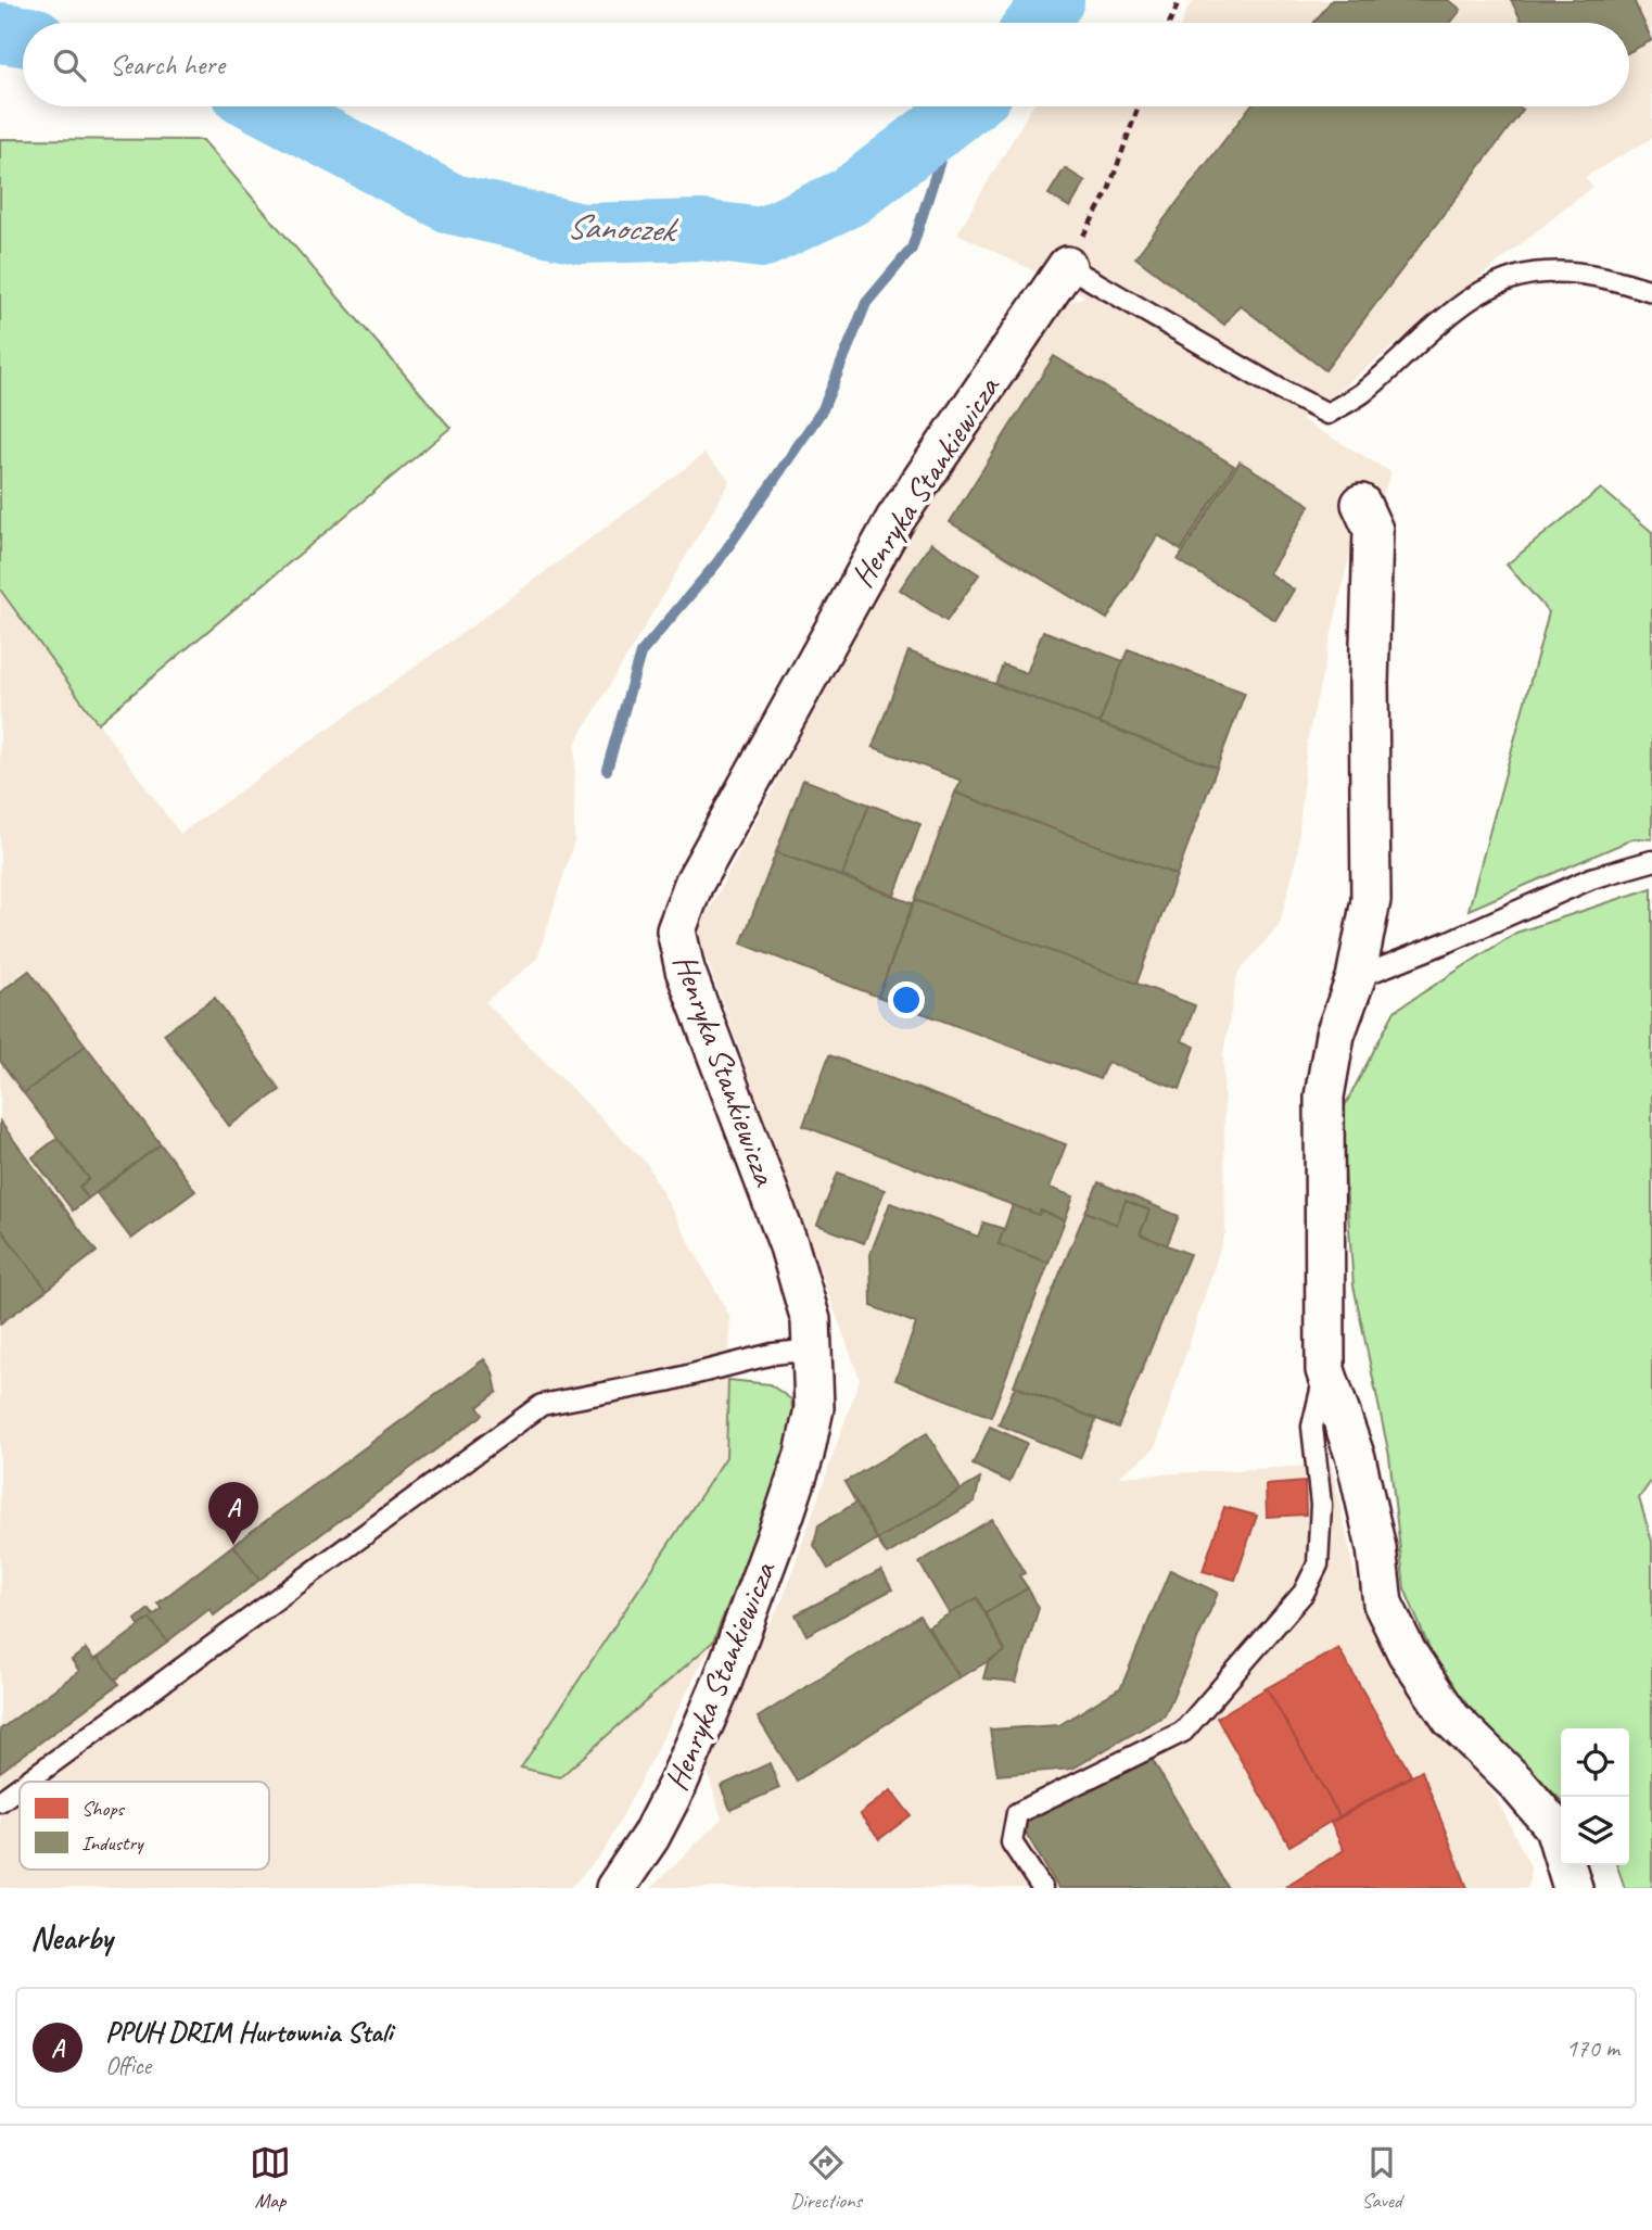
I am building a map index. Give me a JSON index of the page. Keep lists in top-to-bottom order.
{
  "streets": {
    "street": ["Henryka Stankiewicza"]
  },
  "water": ["Sanoczek"],
  "legend": ["Shops", "Industry"],
  "page": {
    "search": "Search here",
    "pins": "A",
    "heading": "Nearby",
    "list": [
      {
        "mark": "A",
        "name": "PPUH DRIM Hurtownia Stali",
        "note": "Office",
        "value": "170 m"
      }
    ],
    "nav": ["Map", "Directions", "Saved"]
  }
}
